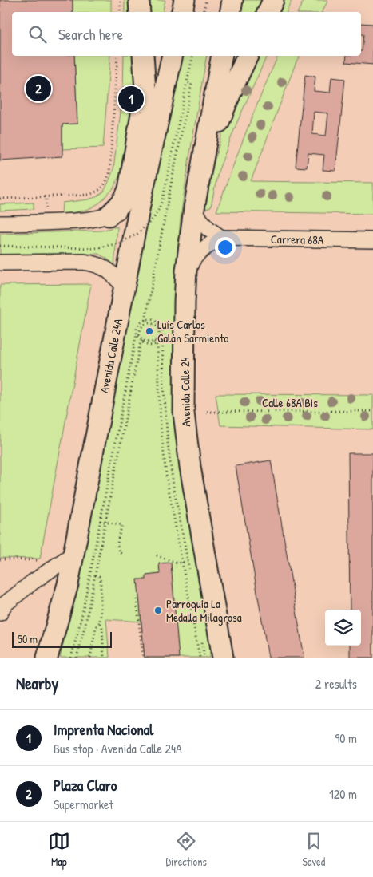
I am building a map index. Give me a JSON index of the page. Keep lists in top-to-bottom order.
{
  "streets": {
    "main road": ["Avenida Calle 24A", "Avenida Calle 24"],
    "street": ["Carrera 68A"],
    "path": ["Calle 68A Bis"]
  },
  "places": ["Luís Carlos Galán Sarmiento", "Parroquia La Medalla Milagrosa"],
  "scale_bar": "50 m",
  "page": {
    "search": "Search here",
    "pins": ["2", "1"],
    "scale": "50 m",
    "heading": ["Nearby", "2 results"],
    "list": [
      {
        "mark": "1",
        "name": "Imprenta Nacional",
        "note": "Bus stop · Avenida Calle 24A",
        "value": "90 m"
      },
      {
        "mark": "2",
        "name": "Plaza Claro",
        "note": "Supermarket",
        "value": "120 m"
      }
    ],
    "nav": ["Map", "Directions", "Saved"]
  }
}
